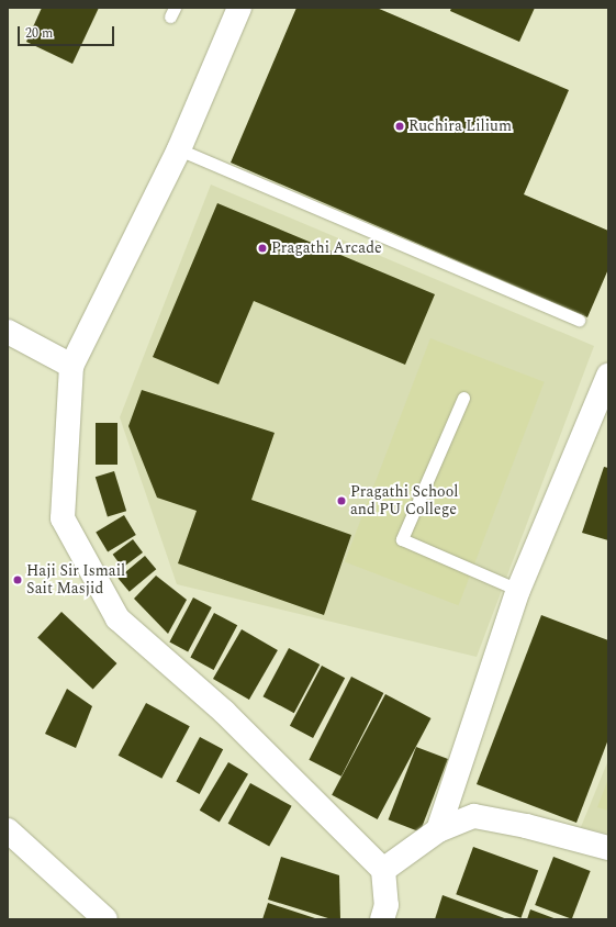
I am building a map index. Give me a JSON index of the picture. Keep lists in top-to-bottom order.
{
  "places": [
    "Ruchira Lilium",
    "Pragathi Arcade",
    "Pragathi School and PU College",
    "Haji Sir Ismail Sait Masjid"
  ],
  "scale_bar": "20 m"
}
